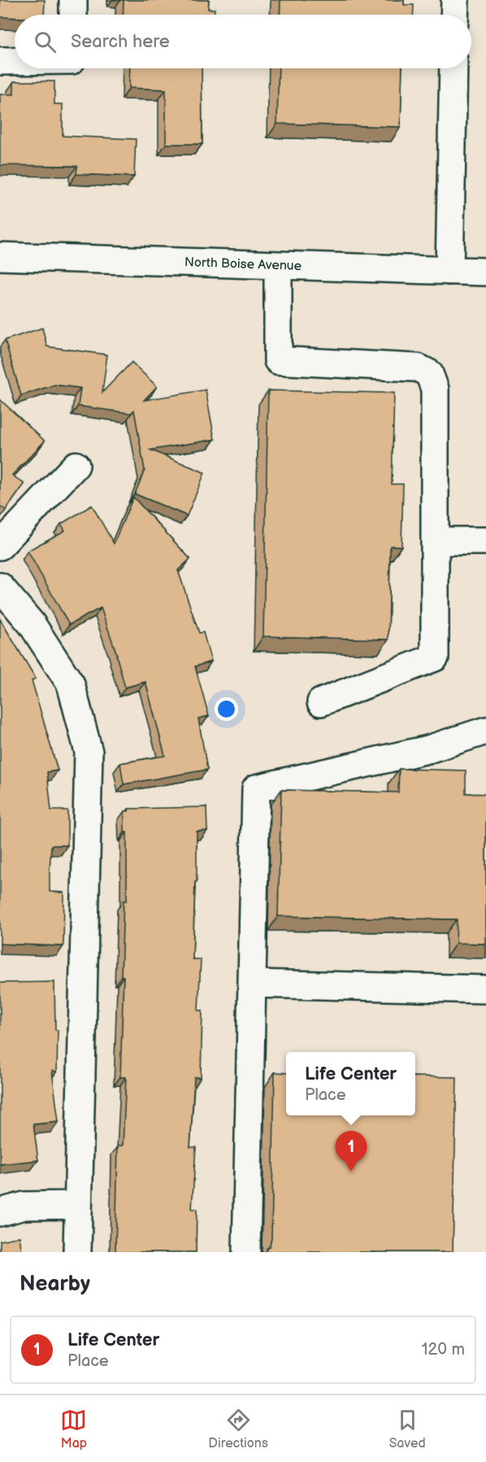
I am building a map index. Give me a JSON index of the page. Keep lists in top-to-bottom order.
{
  "streets": {
    "street": ["North Boise Avenue"]
  },
  "page": {
    "search": "Search here",
    "popup": ["Life Center", "Place"],
    "pins": "1",
    "heading": "Nearby",
    "list": [
      {
        "mark": "1",
        "name": "Life Center",
        "note": "Place",
        "value": "120 m"
      }
    ],
    "nav": ["Map", "Directions", "Saved"]
  }
}
